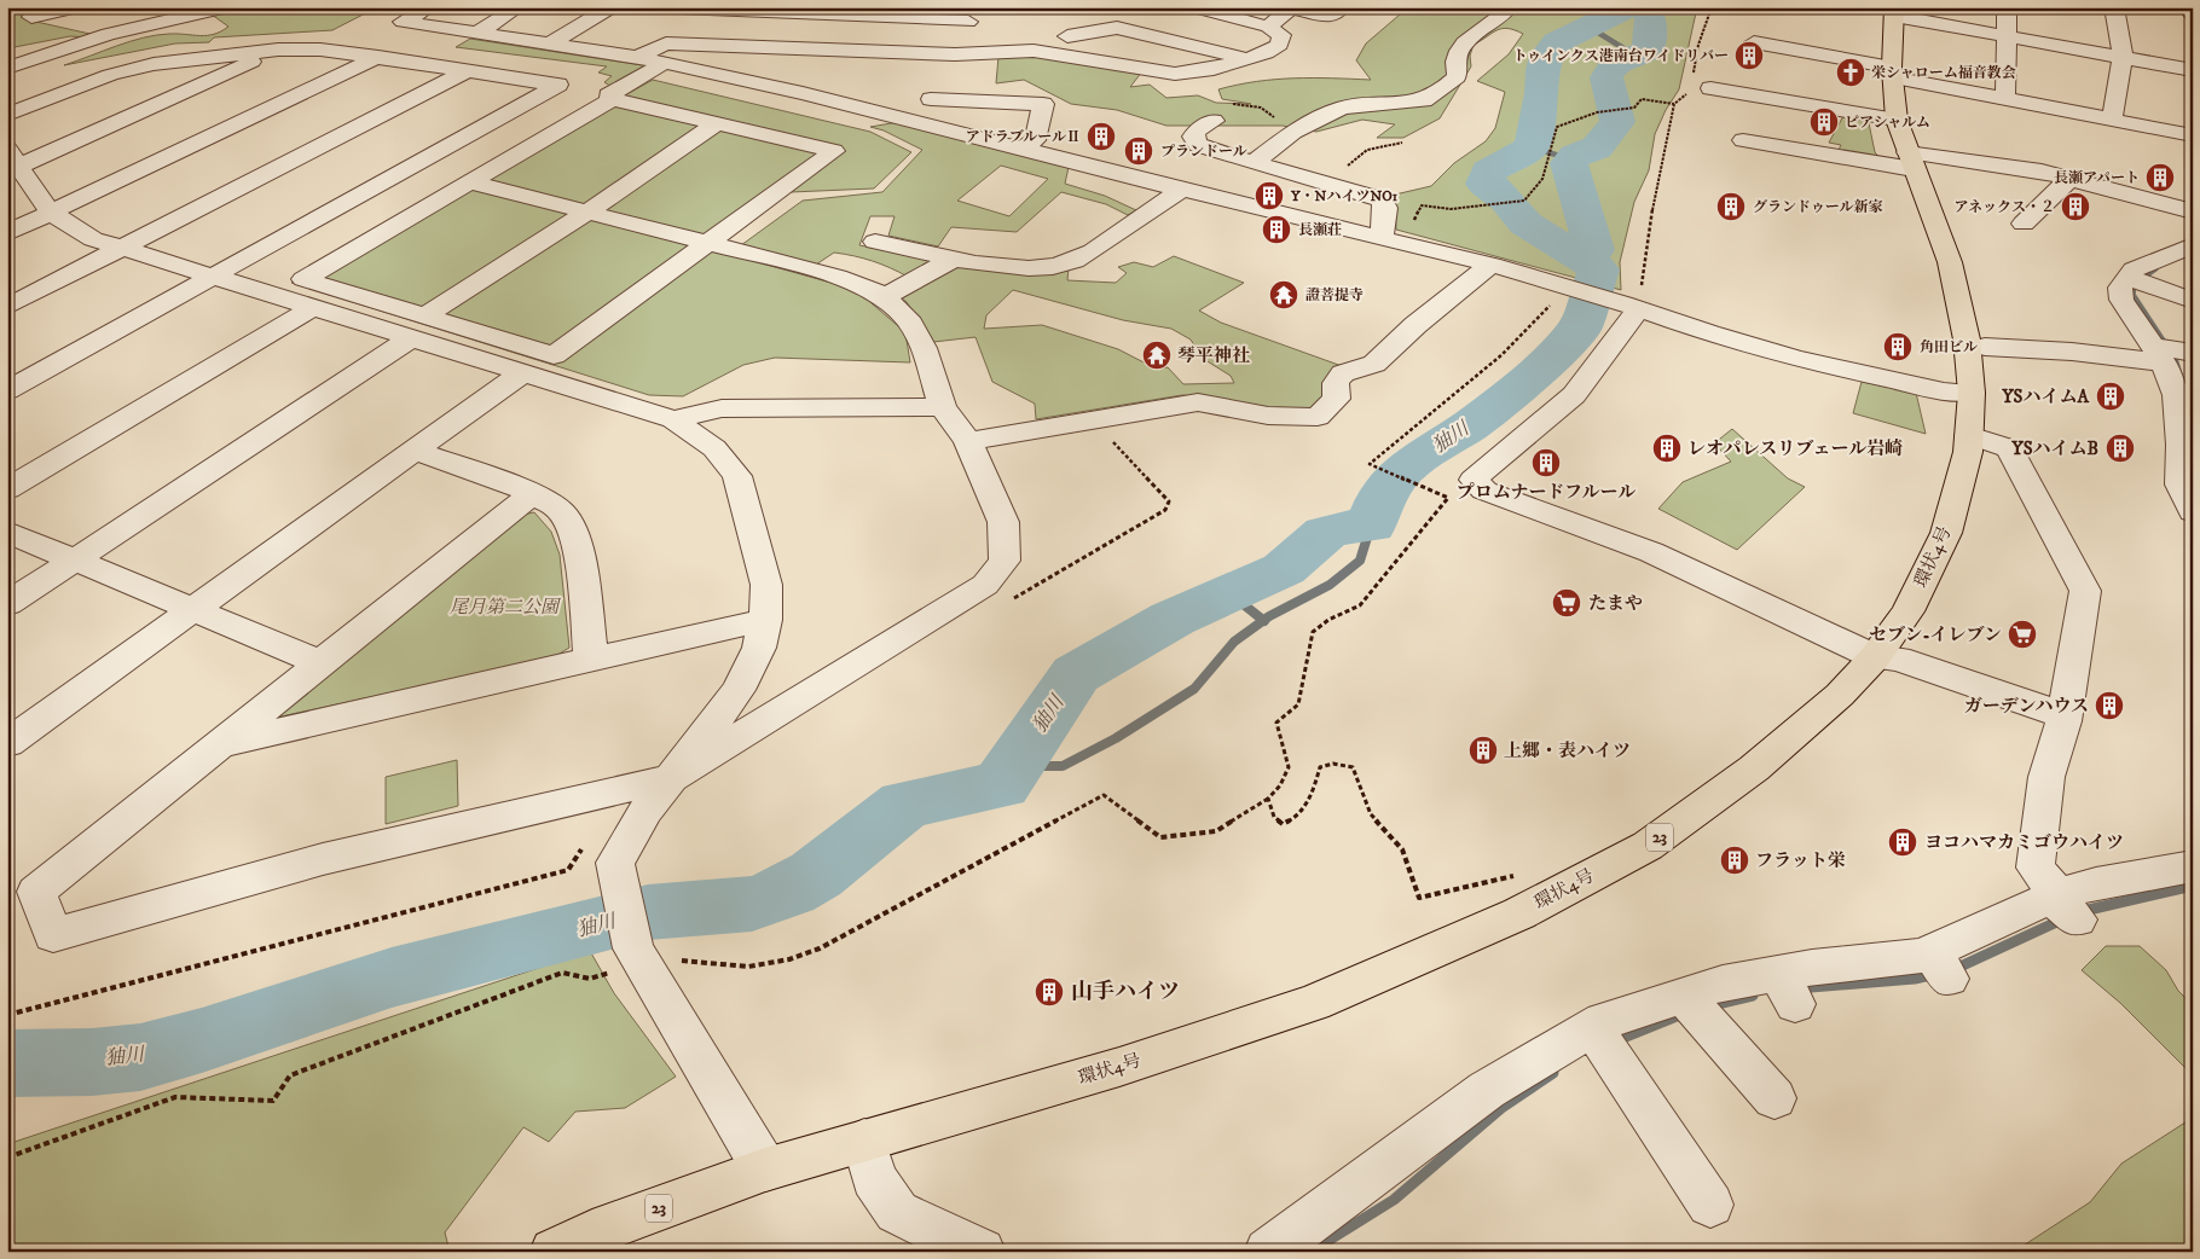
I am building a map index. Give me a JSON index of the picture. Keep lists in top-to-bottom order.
{
  "streets": {
    "main road": ["環状4号", "23"]
  },
  "water": ["㹨川"],
  "parks": ["尾月第二公園"],
  "places": {
    "building": [
      "トゥインクス港南台ワイドリバー",
      "ピアシャルム",
      "アドラブルールⅡ",
      "プランドール",
      "長瀬アパート",
      "Y・NハイツNO1",
      "グランドゥール新家",
      "アネックス・２",
      "長瀬荘",
      "角田ビル",
      "YSハイムA",
      "レオパレスリブェール岩崎",
      "YSハイムB",
      "プロムナードフルール",
      "ガーデンハウス",
      "上郷・表ハイツ",
      "ヨコハマカミゴウハイツ",
      "フラット栄",
      "山手ハイツ"
    ],
    "church": ["栄シャローム福音教会"],
    "temple": ["證菩提寺", "琴平神社"],
    "supermarket": ["たまや", "セブン-イレブン"]
  }
}
